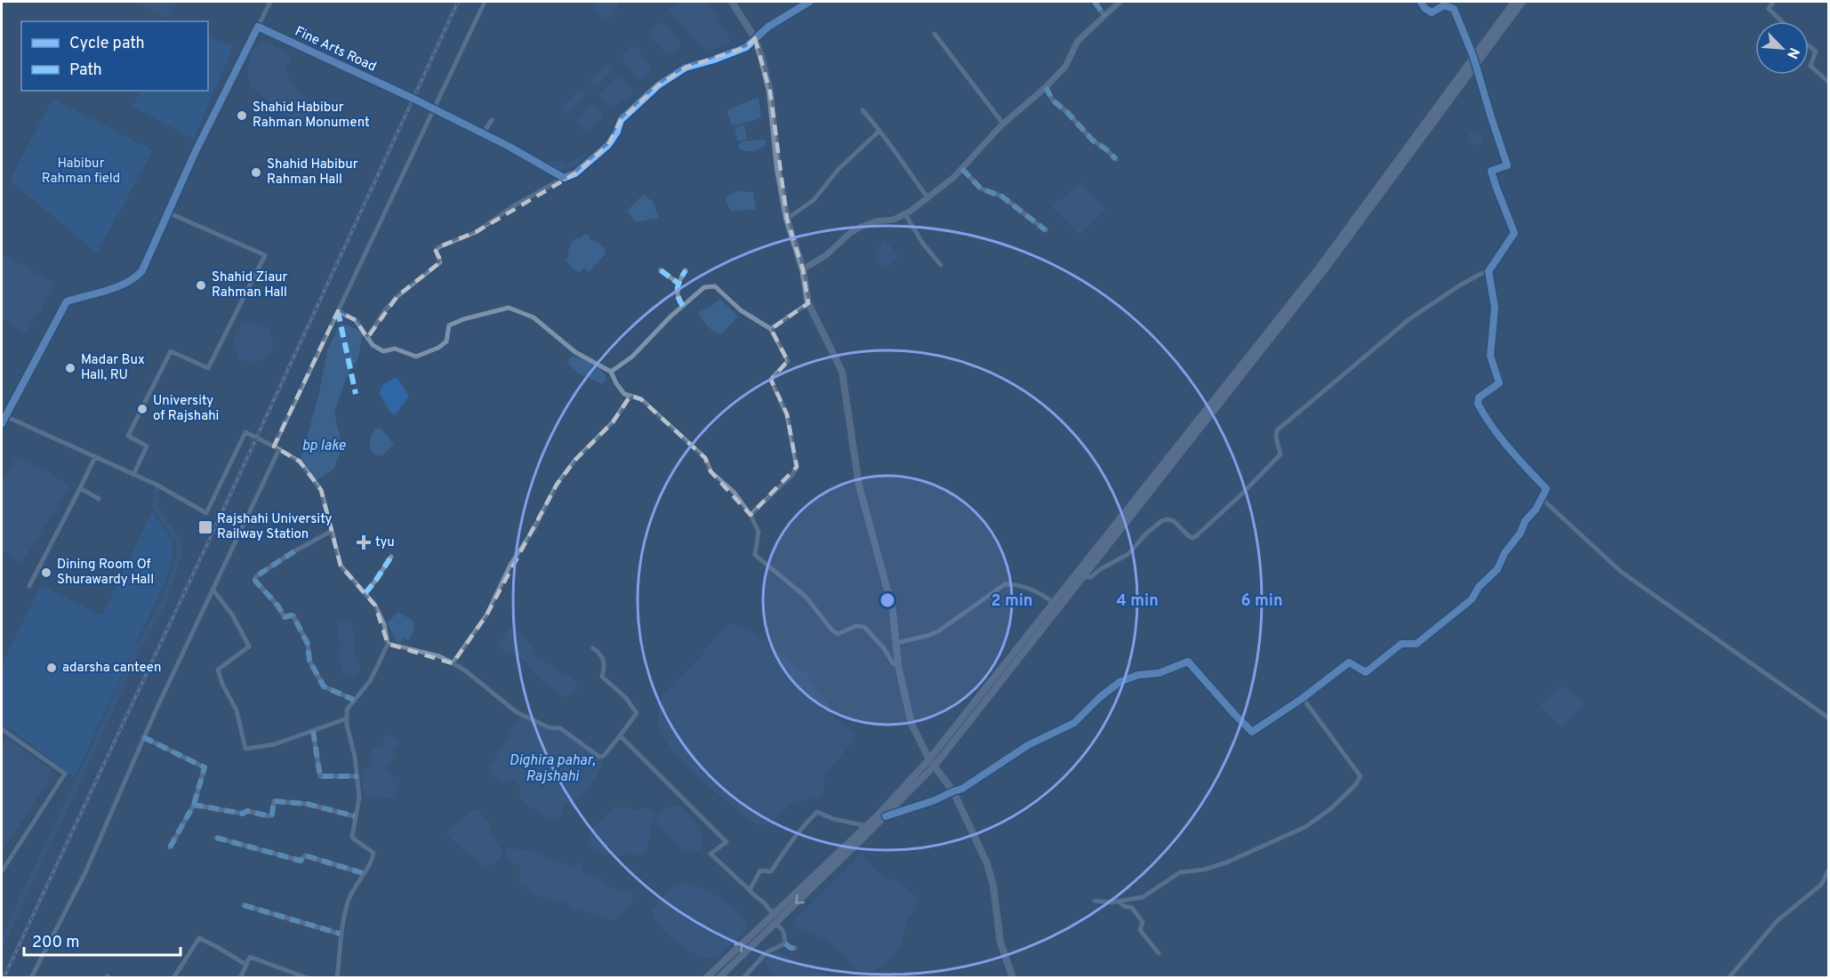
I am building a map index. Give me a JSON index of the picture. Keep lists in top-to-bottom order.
{
  "streets": {
    "street": ["Fine Arts Road"]
  },
  "water": ["bp lake", "Dighira pahar, Rajshahi"],
  "parks": ["Habibur Rahman field"],
  "places": {
    "other": [
      "Shahid Habibur Rahman Monument",
      "Shahid Habibur Rahman Hall",
      "Shahid Ziaur Rahman Hall",
      "Madar Bux Hall, RU",
      "University of Rajshahi",
      "Dining Room Of Shurawardy Hall",
      "adarsha canteen"
    ],
    "transit": ["Rajshahi University Railway Station"],
    "health": ["tyu"]
  },
  "legend": ["Cycle path", "Path"],
  "scale_bar": "200 m",
  "north": "bottom right",
  "rings": ["2 min", "4 min", "6 min"]
}
